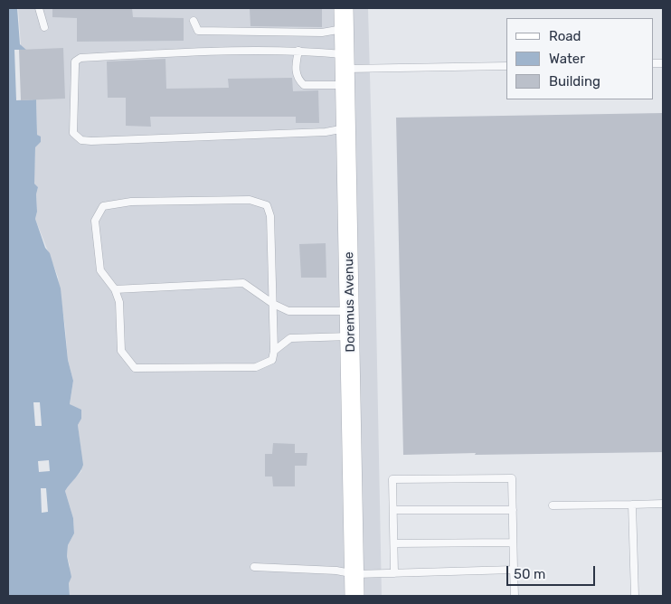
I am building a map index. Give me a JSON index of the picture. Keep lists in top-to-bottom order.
{
  "streets": {
    "main road": ["Doremus Avenue"]
  },
  "legend": ["Road", "Water", "Building"],
  "scale_bar": "50 m"
}
